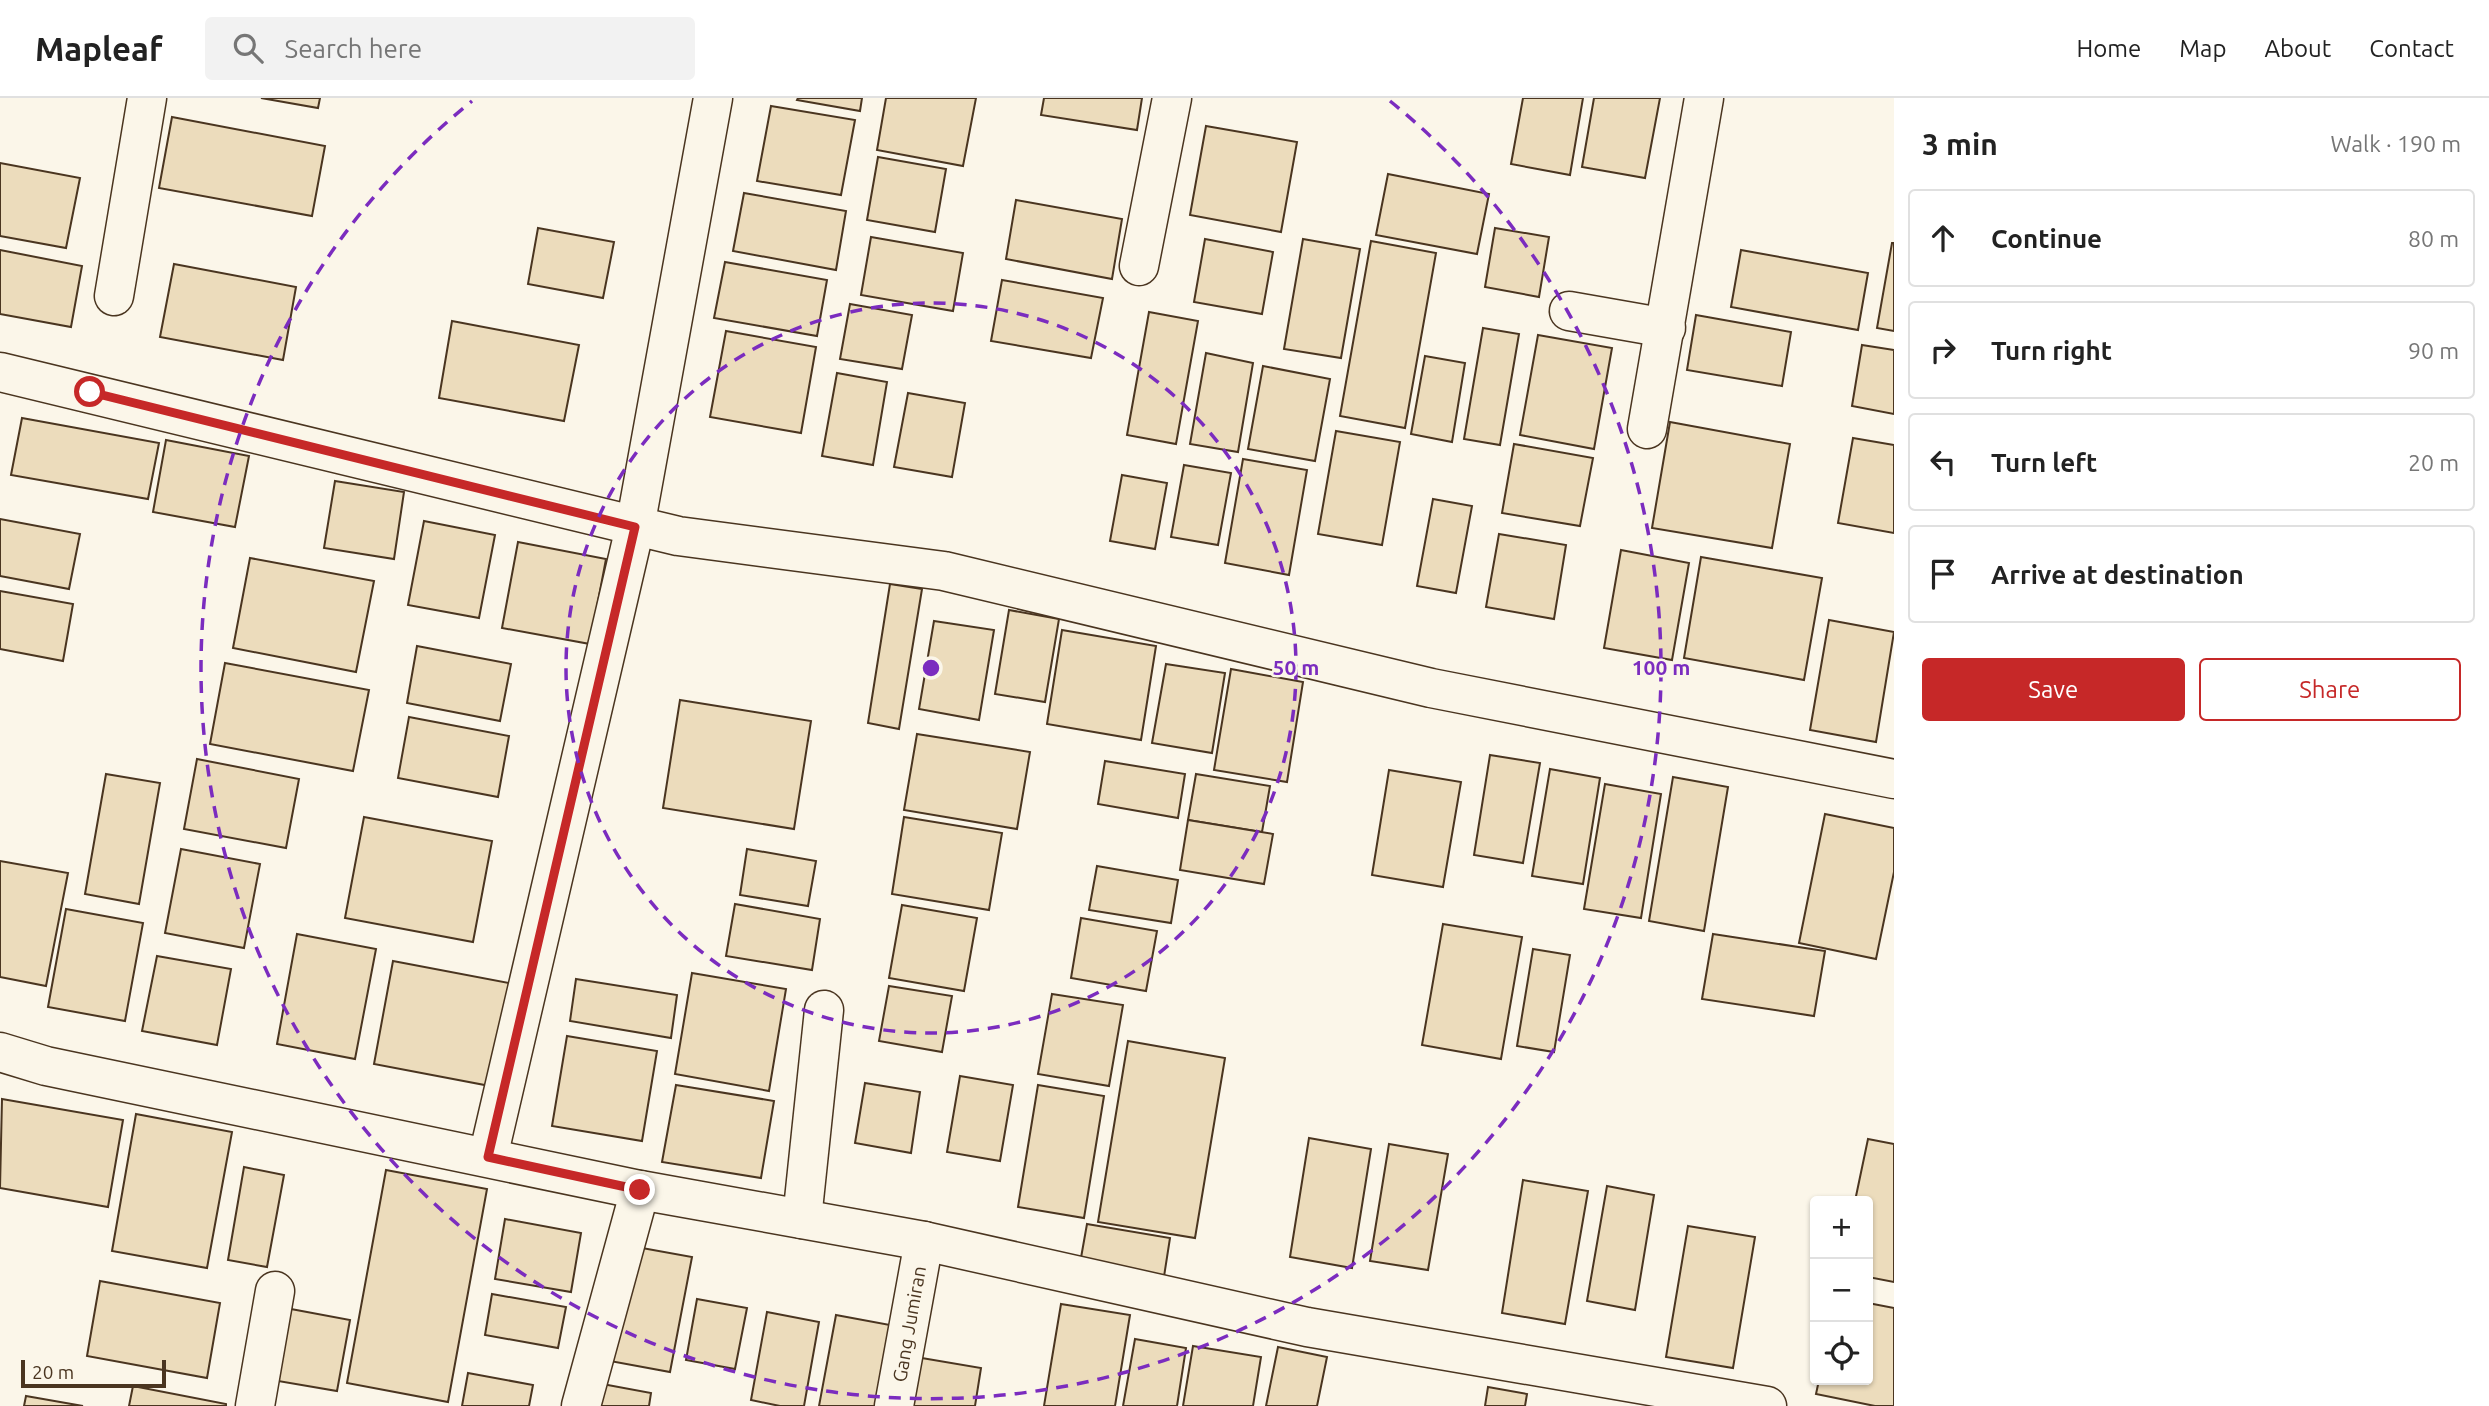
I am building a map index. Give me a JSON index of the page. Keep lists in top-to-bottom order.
{
  "streets": {
    "street": ["Gang Jumiran"]
  },
  "scale_bar": "20 m",
  "page": {
    "header": "Mapleaf",
    "search": "Search here",
    "nav": [
      "Home",
      "Map",
      "About",
      "Contact"
    ],
    "heading": ["3 min", "Walk · 190 m"],
    "list": [
      ["Continue", "80 m"],
      ["Turn right", "90 m"],
      ["Turn left", "20 m"],
      "Arrive at destination"
    ],
    "buttons": ["Save", "Share"],
    "map_buttons": ["+", "−"],
    "scale": "20 m"
  },
  "rings": ["50 m", "100 m"]
}
